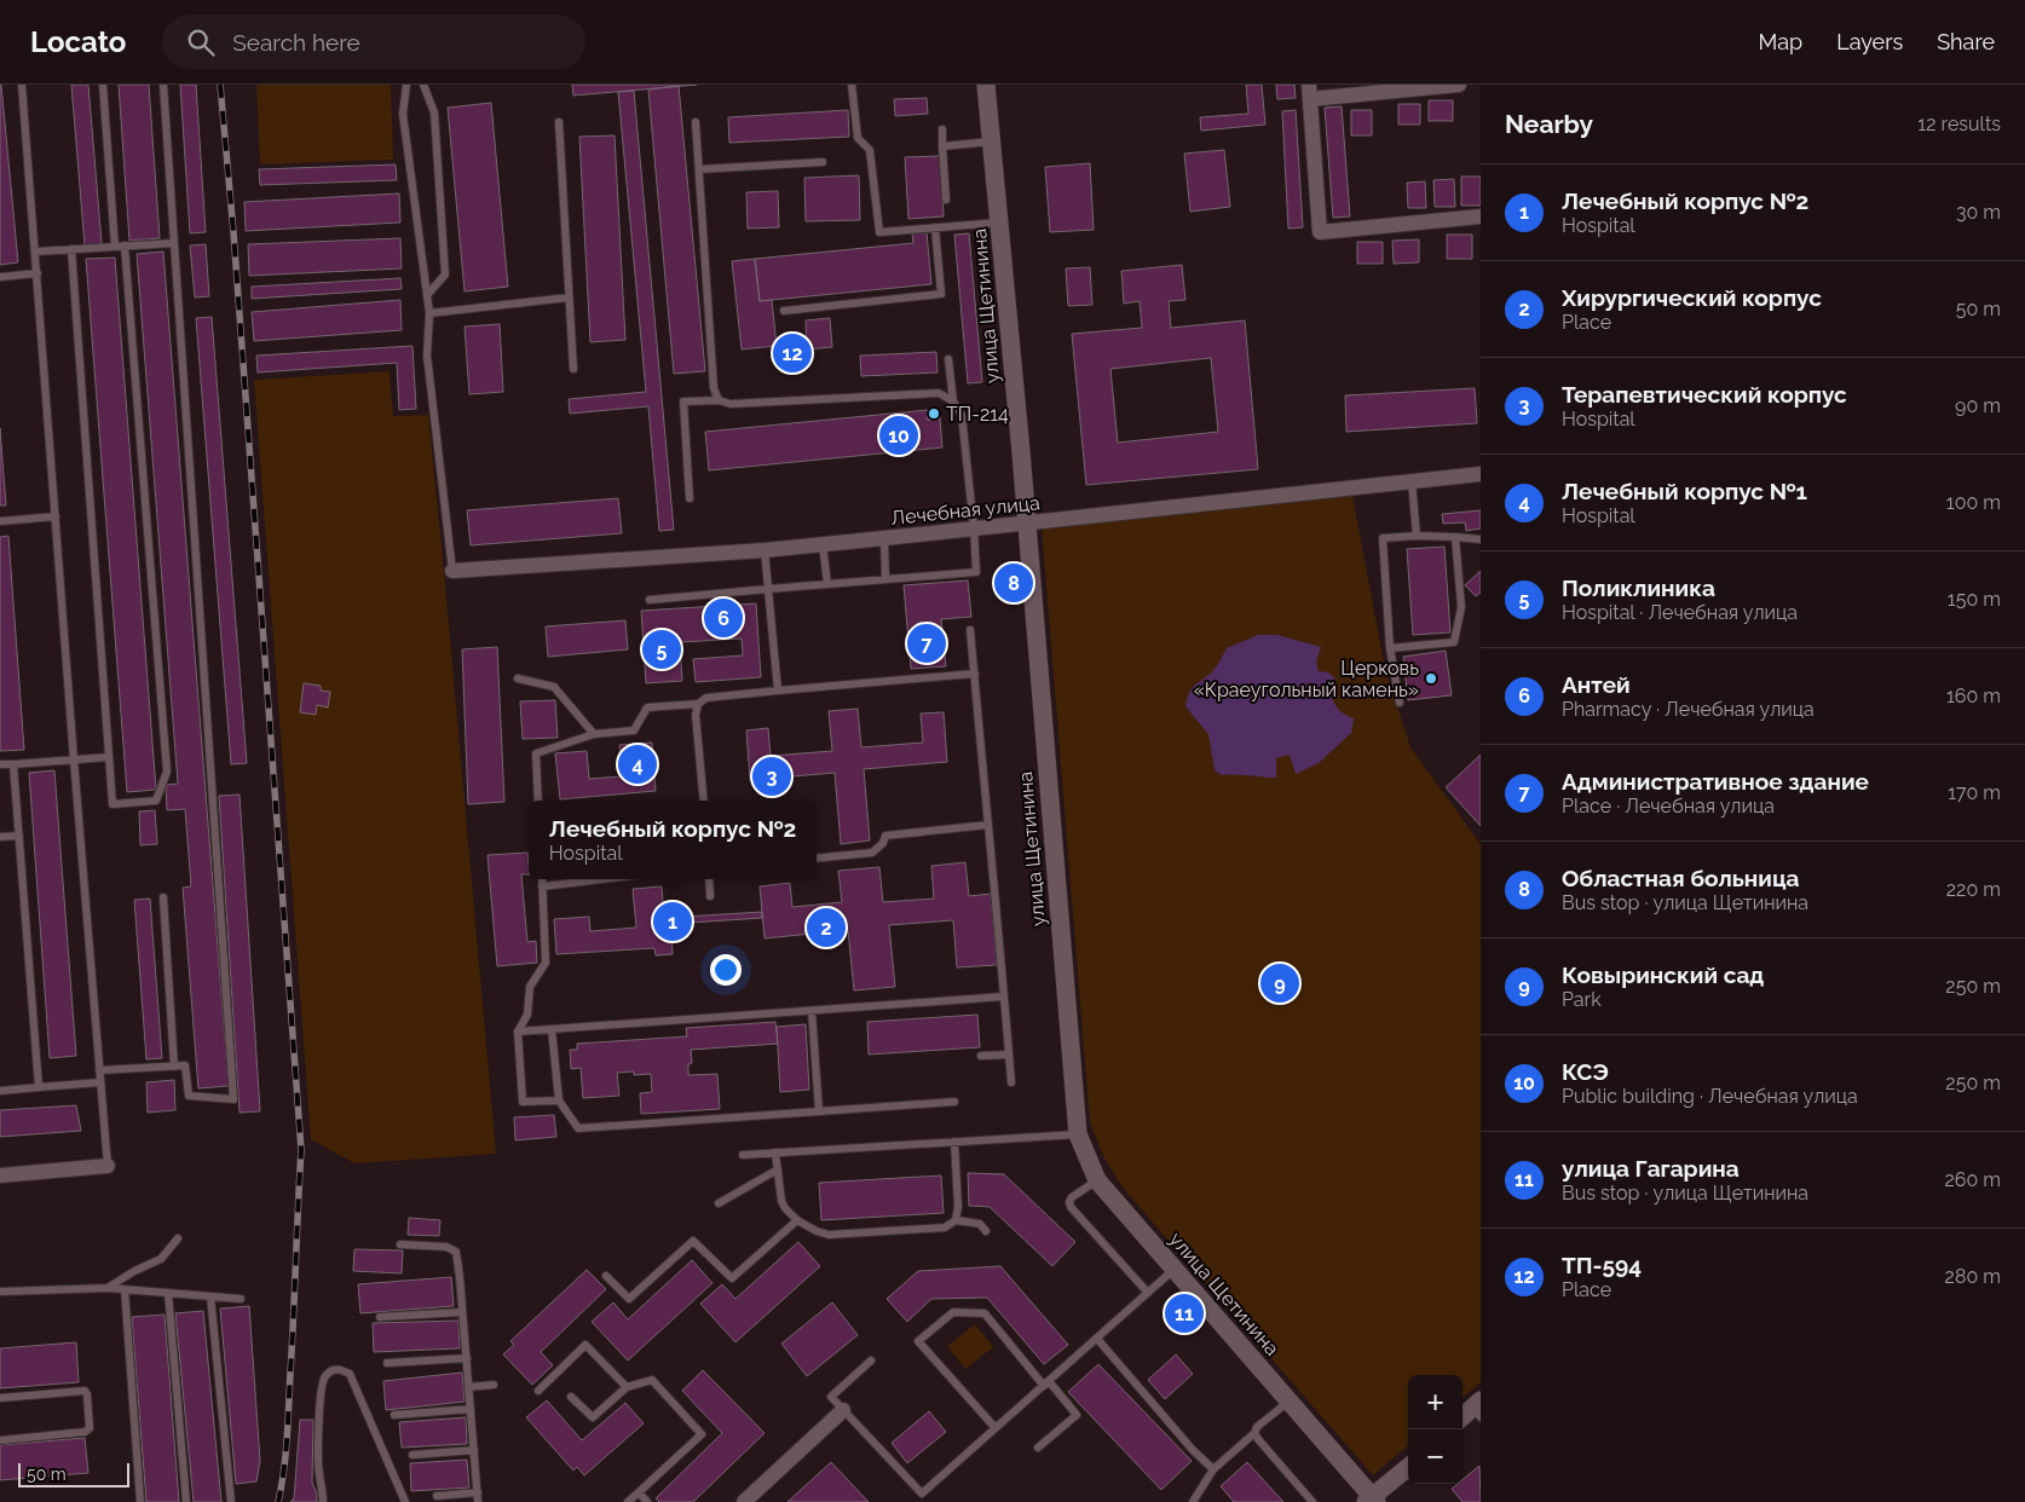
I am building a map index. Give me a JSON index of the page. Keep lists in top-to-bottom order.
{
  "streets": {
    "street": ["улица Щетинина", "Лечебная улица"]
  },
  "crossings": [
    ["улица Щетинина", "Лечебная улица"]
  ],
  "places": ["ТП-214", "Церковь «Краеугольный камень»"],
  "scale_bar": "50 m",
  "page": {
    "header": "Locato",
    "search": "Search here",
    "nav": ["Map", "Layers", "Share"],
    "heading": ["Nearby", "12 results"],
    "list": [
      {
        "mark": "1",
        "name": "Лечебный корпус №2",
        "note": "Hospital",
        "value": "30 m"
      },
      {
        "mark": "2",
        "name": "Хирургический корпус",
        "note": "Place",
        "value": "50 m"
      },
      {
        "mark": "3",
        "name": "Терапевтический корпус",
        "note": "Hospital",
        "value": "90 m"
      },
      {
        "mark": "4",
        "name": "Лечебный корпус №1",
        "note": "Hospital",
        "value": "100 m"
      },
      {
        "mark": "5",
        "name": "Поликлиника",
        "note": "Hospital · Лечебная улица",
        "value": "150 m"
      },
      {
        "mark": "6",
        "name": "Антей",
        "note": "Pharmacy · Лечебная улица",
        "value": "160 m"
      },
      {
        "mark": "7",
        "name": "Административное здание",
        "note": "Place · Лечебная улица",
        "value": "170 m"
      },
      {
        "mark": "8",
        "name": "Областная больница",
        "note": "Bus stop · улица Щетинина",
        "value": "220 m"
      },
      {
        "mark": "9",
        "name": "Ковыринский сад",
        "note": "Park",
        "value": "250 m"
      },
      {
        "mark": "10",
        "name": "КСЭ",
        "note": "Public building · Лечебная улица",
        "value": "250 m"
      },
      {
        "mark": "11",
        "name": "улица Гагарина",
        "note": "Bus stop · улица Щетинина",
        "value": "260 m"
      },
      {
        "mark": "12",
        "name": "ТП-594",
        "note": "Place",
        "value": "280 m"
      }
    ],
    "pins": [
      "12",
      "10",
      "8",
      "6",
      "7",
      "5",
      "4",
      "3",
      "1",
      "2",
      "9",
      "11"
    ],
    "popup": ["Лечебный корпус №2", "Hospital"],
    "map_buttons": ["+", "−"],
    "scale": "50 m"
  }
}
